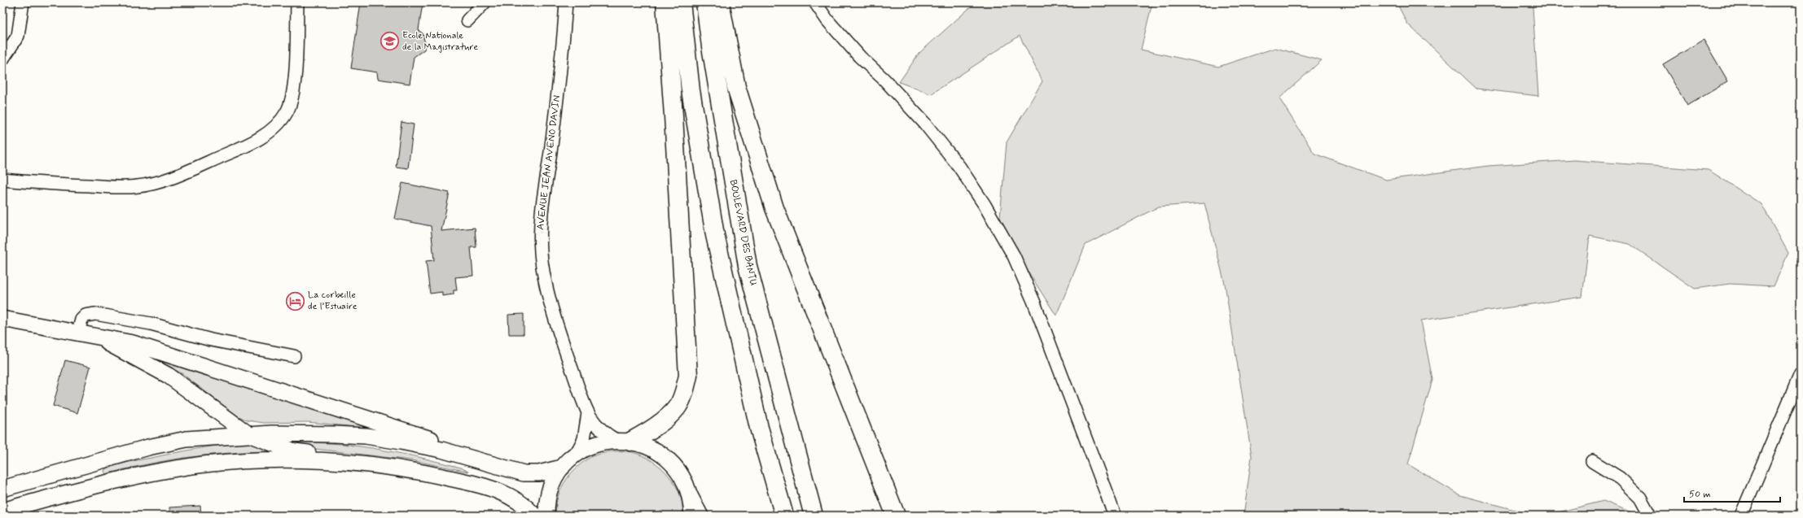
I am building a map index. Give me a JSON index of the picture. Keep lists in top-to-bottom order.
{
  "streets": {
    "highway": ["BOULEVARD DES BANTU"],
    "street": ["AVENUE JEAN AVENO DAVIN"]
  },
  "places": {
    "school or university": ["Ecole Nationale de la Magistrature"],
    "hotel": ["La corbeille de l’Estuaire"]
  },
  "scale_bar": "50 m"
}
